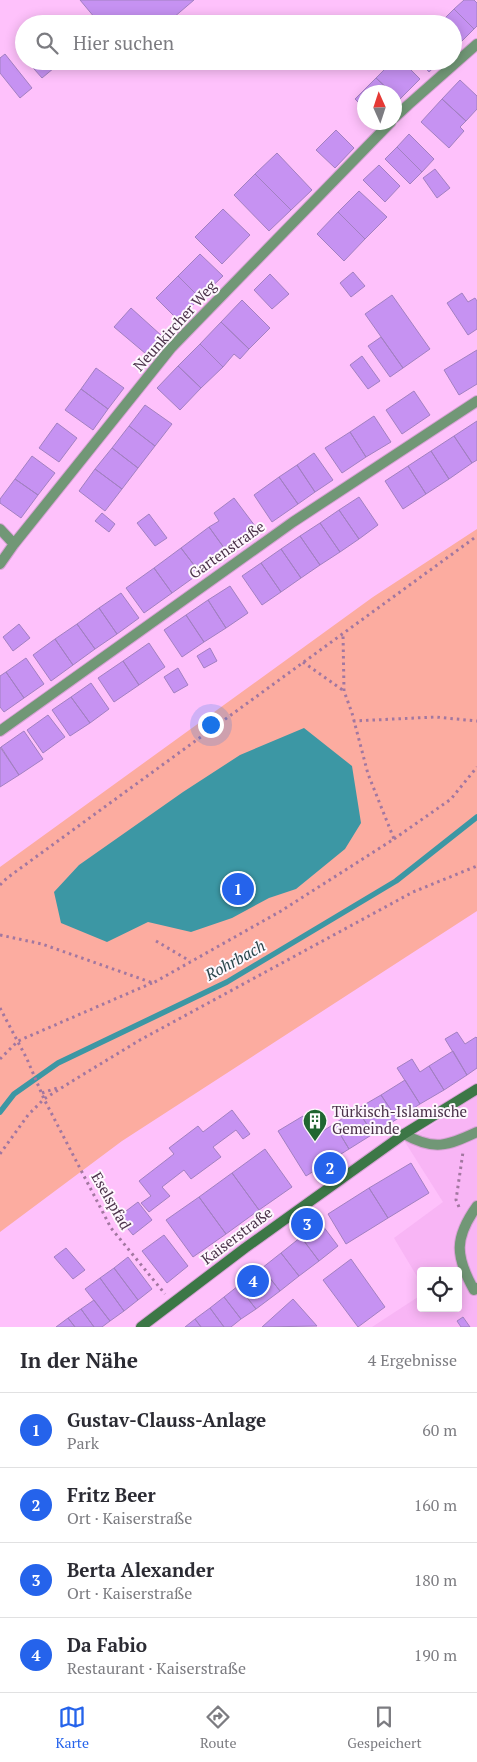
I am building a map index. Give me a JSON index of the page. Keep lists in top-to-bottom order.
{
  "streets": {
    "main road": ["Kaiserstraße"],
    "street": ["Neunkircher Weg", "Gartenstraße"],
    "path": ["Eselspfad"]
  },
  "crossings": [
    ["Eselspfad", "Kaiserstraße"]
  ],
  "water": ["Rohrbach"],
  "places": {
    "building": ["Türkisch-Islamische Gemeinde"]
  },
  "north": "top",
  "page": {
    "search": "Hier suchen",
    "pins": [
      "1",
      "2",
      "3",
      "4"
    ],
    "heading": ["In der Nähe", "4 Ergebnisse"],
    "list": [
      {
        "mark": "1",
        "name": "Gustav-Clauss-Anlage",
        "note": "Park",
        "value": "60 m"
      },
      {
        "mark": "2",
        "name": "Fritz Beer",
        "note": "Ort · Kaiserstraße",
        "value": "160 m"
      },
      {
        "mark": "3",
        "name": "Berta Alexander",
        "note": "Ort · Kaiserstraße",
        "value": "180 m"
      },
      {
        "mark": "4",
        "name": "Da Fabio",
        "note": "Restaurant · Kaiserstraße",
        "value": "190 m"
      }
    ],
    "nav": ["Karte", "Route", "Gespeichert"]
  }
}
